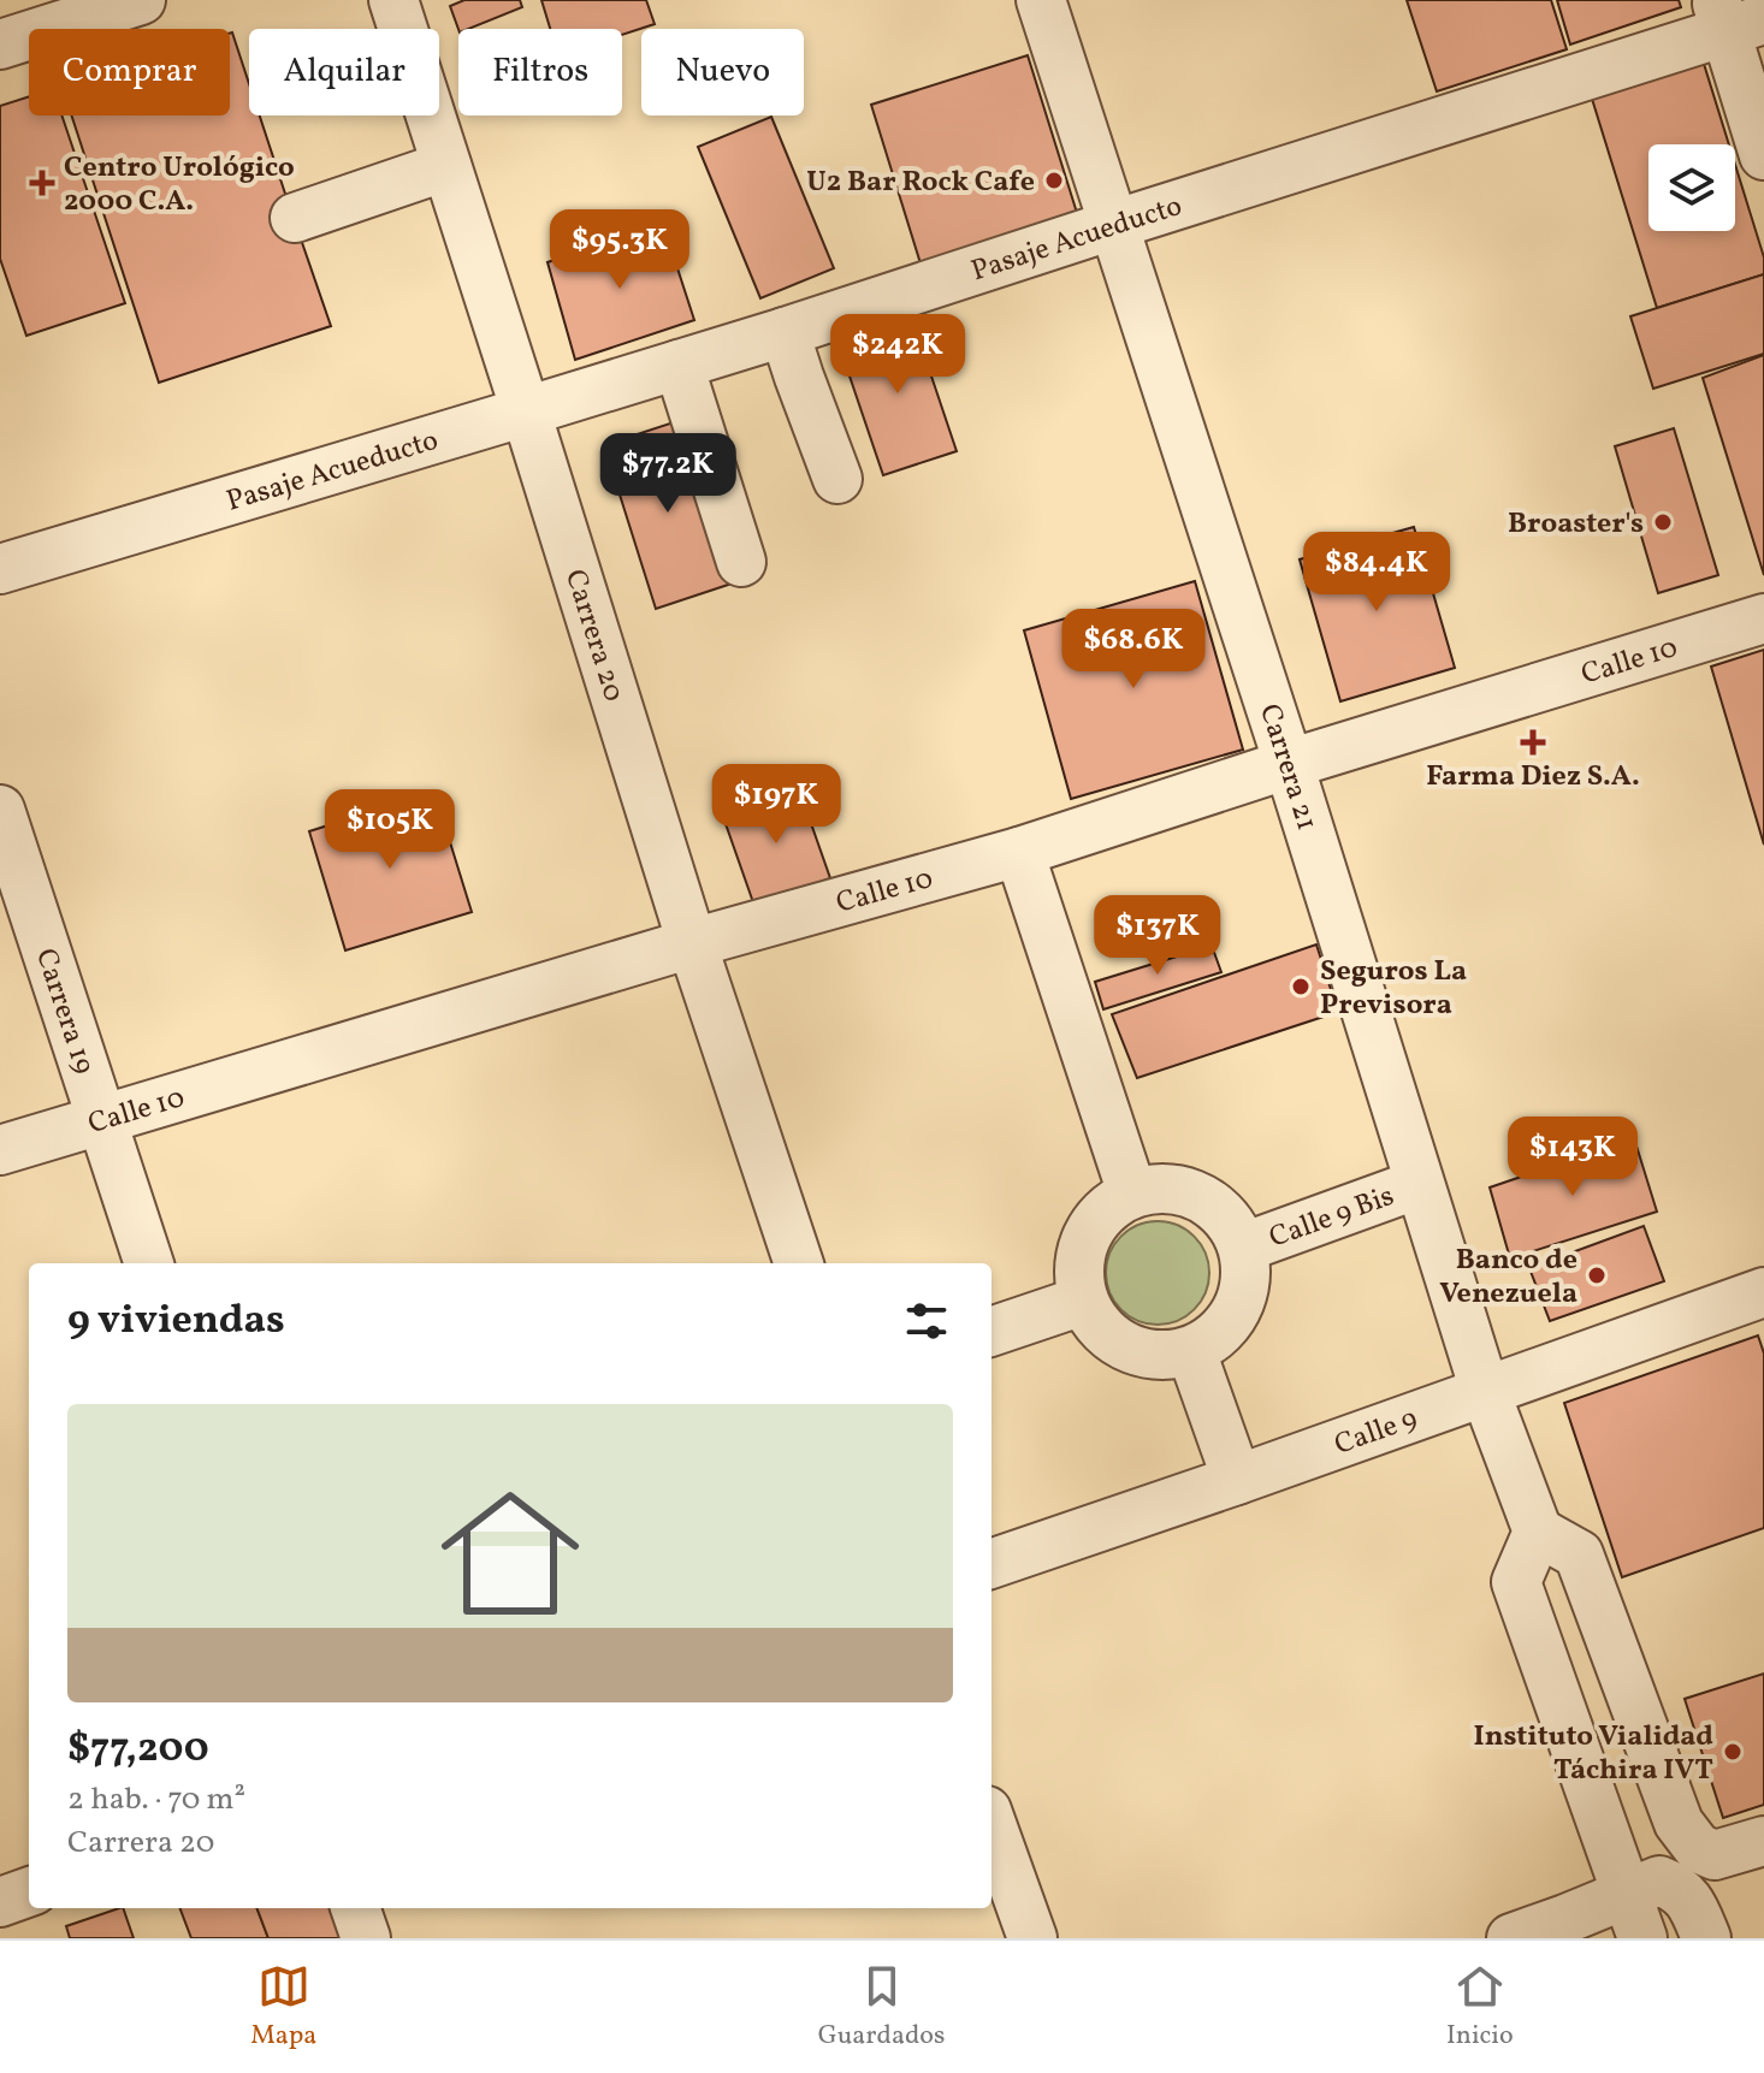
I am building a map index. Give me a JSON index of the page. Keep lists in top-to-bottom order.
{
  "streets": {
    "street": [
      "Pasaje Acueducto",
      "Carrera 20",
      "Calle 10",
      "Carrera 21",
      "Carrera 19",
      "Calle 9 Bis",
      "Calle 9"
    ]
  },
  "crossings": [
    ["Pasaje Acueducto", "Carrera 20"],
    ["Pasaje Acueducto", "Carrera 21"],
    ["Carrera 20", "Calle 10"],
    ["Calle 10", "Carrera 21"],
    ["Calle 10", "Carrera 19"],
    ["Carrera 21", "Calle 9 Bis"],
    ["Carrera 21", "Calle 9"]
  ],
  "places": {
    "other": [
      "U2 Bar Rock Cafe",
      "Broaster's",
      "Seguros La Previsora",
      "Banco de Venezuela",
      "Instituto Vialidad Táchira IVT"
    ],
    "health": ["Centro Urológico 2000 C.A.", "Farma Diez S.A."]
  },
  "page": {
    "chip": [
      "Comprar",
      "Alquilar",
      "Filtros",
      "Nuevo"
    ],
    "price": [
      "$95.3K",
      "$242K",
      "$77.2K",
      "$84.4K",
      "$68.6K",
      "$197K",
      "$105K",
      "$137K",
      "$143K"
    ],
    "heading": "9 viviendas",
    "list": [
      {
        "name": "$77,200",
        "note": "2 hab. · 70 m² · Carrera 20"
      }
    ],
    "tabs": ["Mapa", "Guardados", "Inicio"]
  }
}
